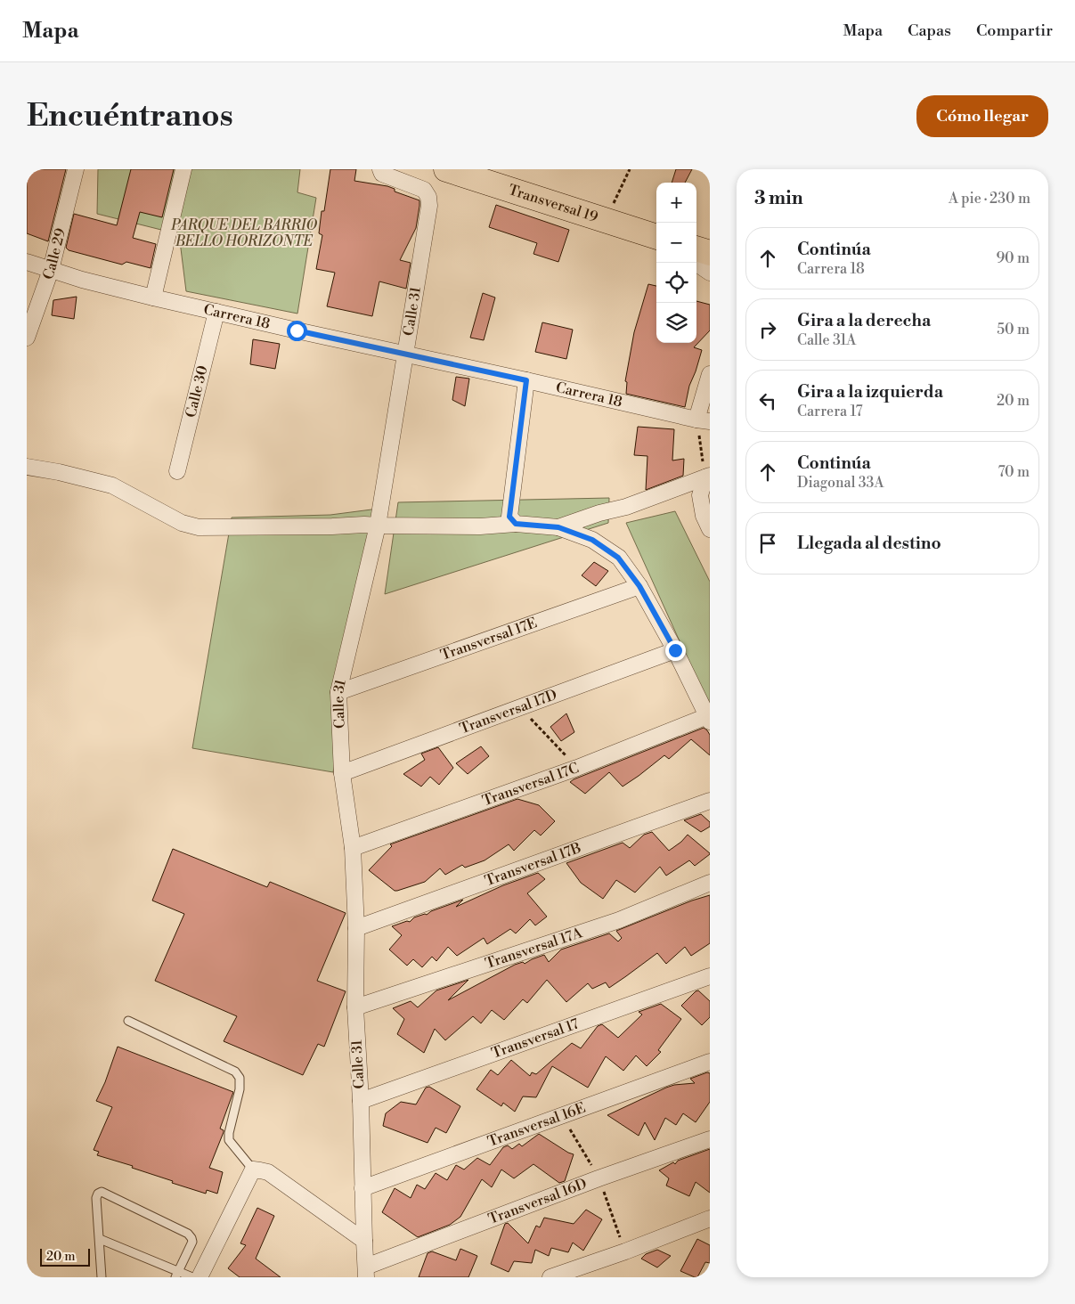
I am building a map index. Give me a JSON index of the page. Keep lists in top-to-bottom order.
{
  "streets": {
    "main road": ["Transversal 19"],
    "street": [
      "Calle 29",
      "Calle 31",
      "Carrera 18",
      "Calle 30",
      "Transversal 17E",
      "Transversal 17D",
      "Transversal 17C",
      "Transversal 17B",
      "Transversal 17A",
      "Transversal 17",
      "Transversal 16E",
      "Transversal 16D"
    ]
  },
  "crossings": [
    ["Calle 29", "Carrera 18"],
    ["Calle 31", "Carrera 18"],
    ["Calle 31", "Transversal 17E"],
    ["Calle 31", "Transversal 17D"],
    ["Calle 31", "Transversal 17C"],
    ["Calle 31", "Transversal 17B"],
    ["Calle 31", "Transversal 17A"],
    ["Calle 31", "Transversal 17"],
    ["Calle 31", "Transversal 16E"],
    ["Calle 31", "Transversal 16D"],
    ["Carrera 18", "Calle 30"]
  ],
  "parks": ["PARQUE DEL BARRIO BELLO HORIZONTE"],
  "scale_bar": "20 m",
  "page": {
    "header": "Mapa",
    "nav": ["Mapa", "Capas", "Compartir"],
    "buttons": "Cómo llegar",
    "title": "Encuéntranos",
    "heading": ["3 min", "A pie · 230 m"],
    "map_buttons": ["+", "−"],
    "list": [
      ["Continúa", "Carrera 18", "90 m"],
      ["Gira a la derecha", "Calle 31A", "50 m"],
      ["Gira a la izquierda", "Carrera 17", "20 m"],
      ["Continúa", "Diagonal 33A", "70 m"],
      "Llegada al destino"
    ],
    "scale": "20 m"
  }
}
